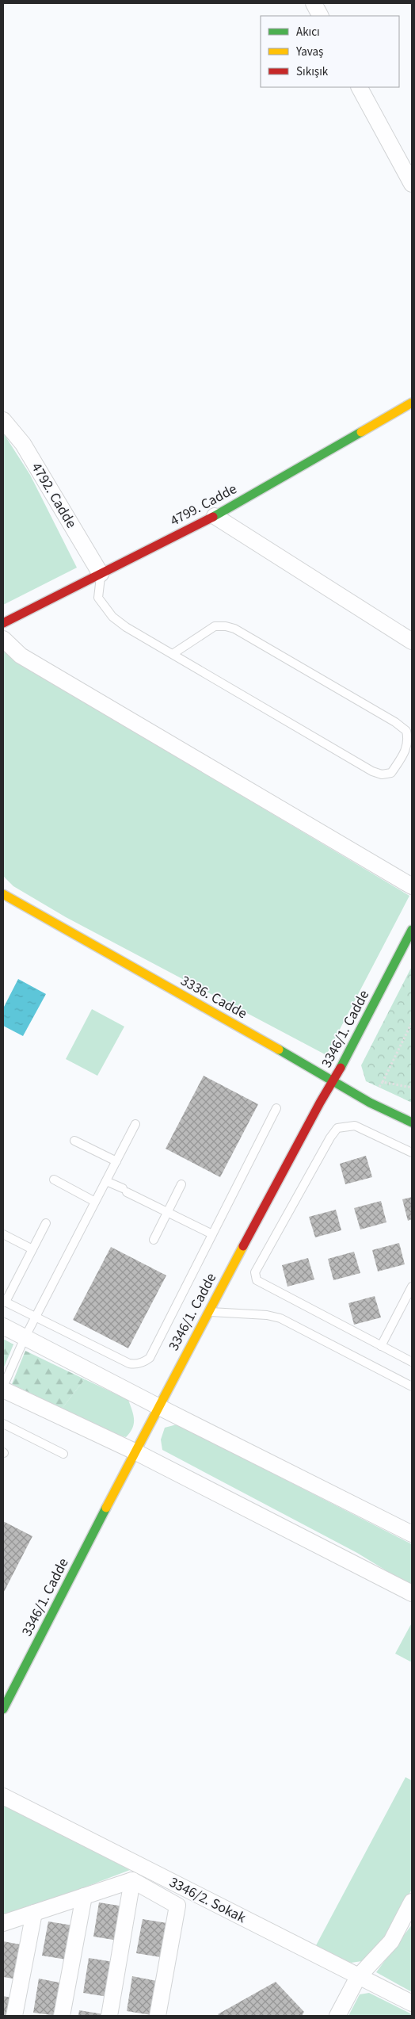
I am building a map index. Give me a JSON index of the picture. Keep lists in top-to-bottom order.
{
  "streets": {
    "street": [
      "4792. Cadde",
      "4799. Cadde",
      "3336. Cadde",
      "3346/1. Cadde",
      "3346/2. Sokak"
    ]
  },
  "crossings": [
    ["4792. Cadde", "4799. Cadde"],
    ["3336. Cadde", "3346/1. Cadde"]
  ],
  "legend": ["Akıcı", "Yavaş", "Sıkışık"]
}
